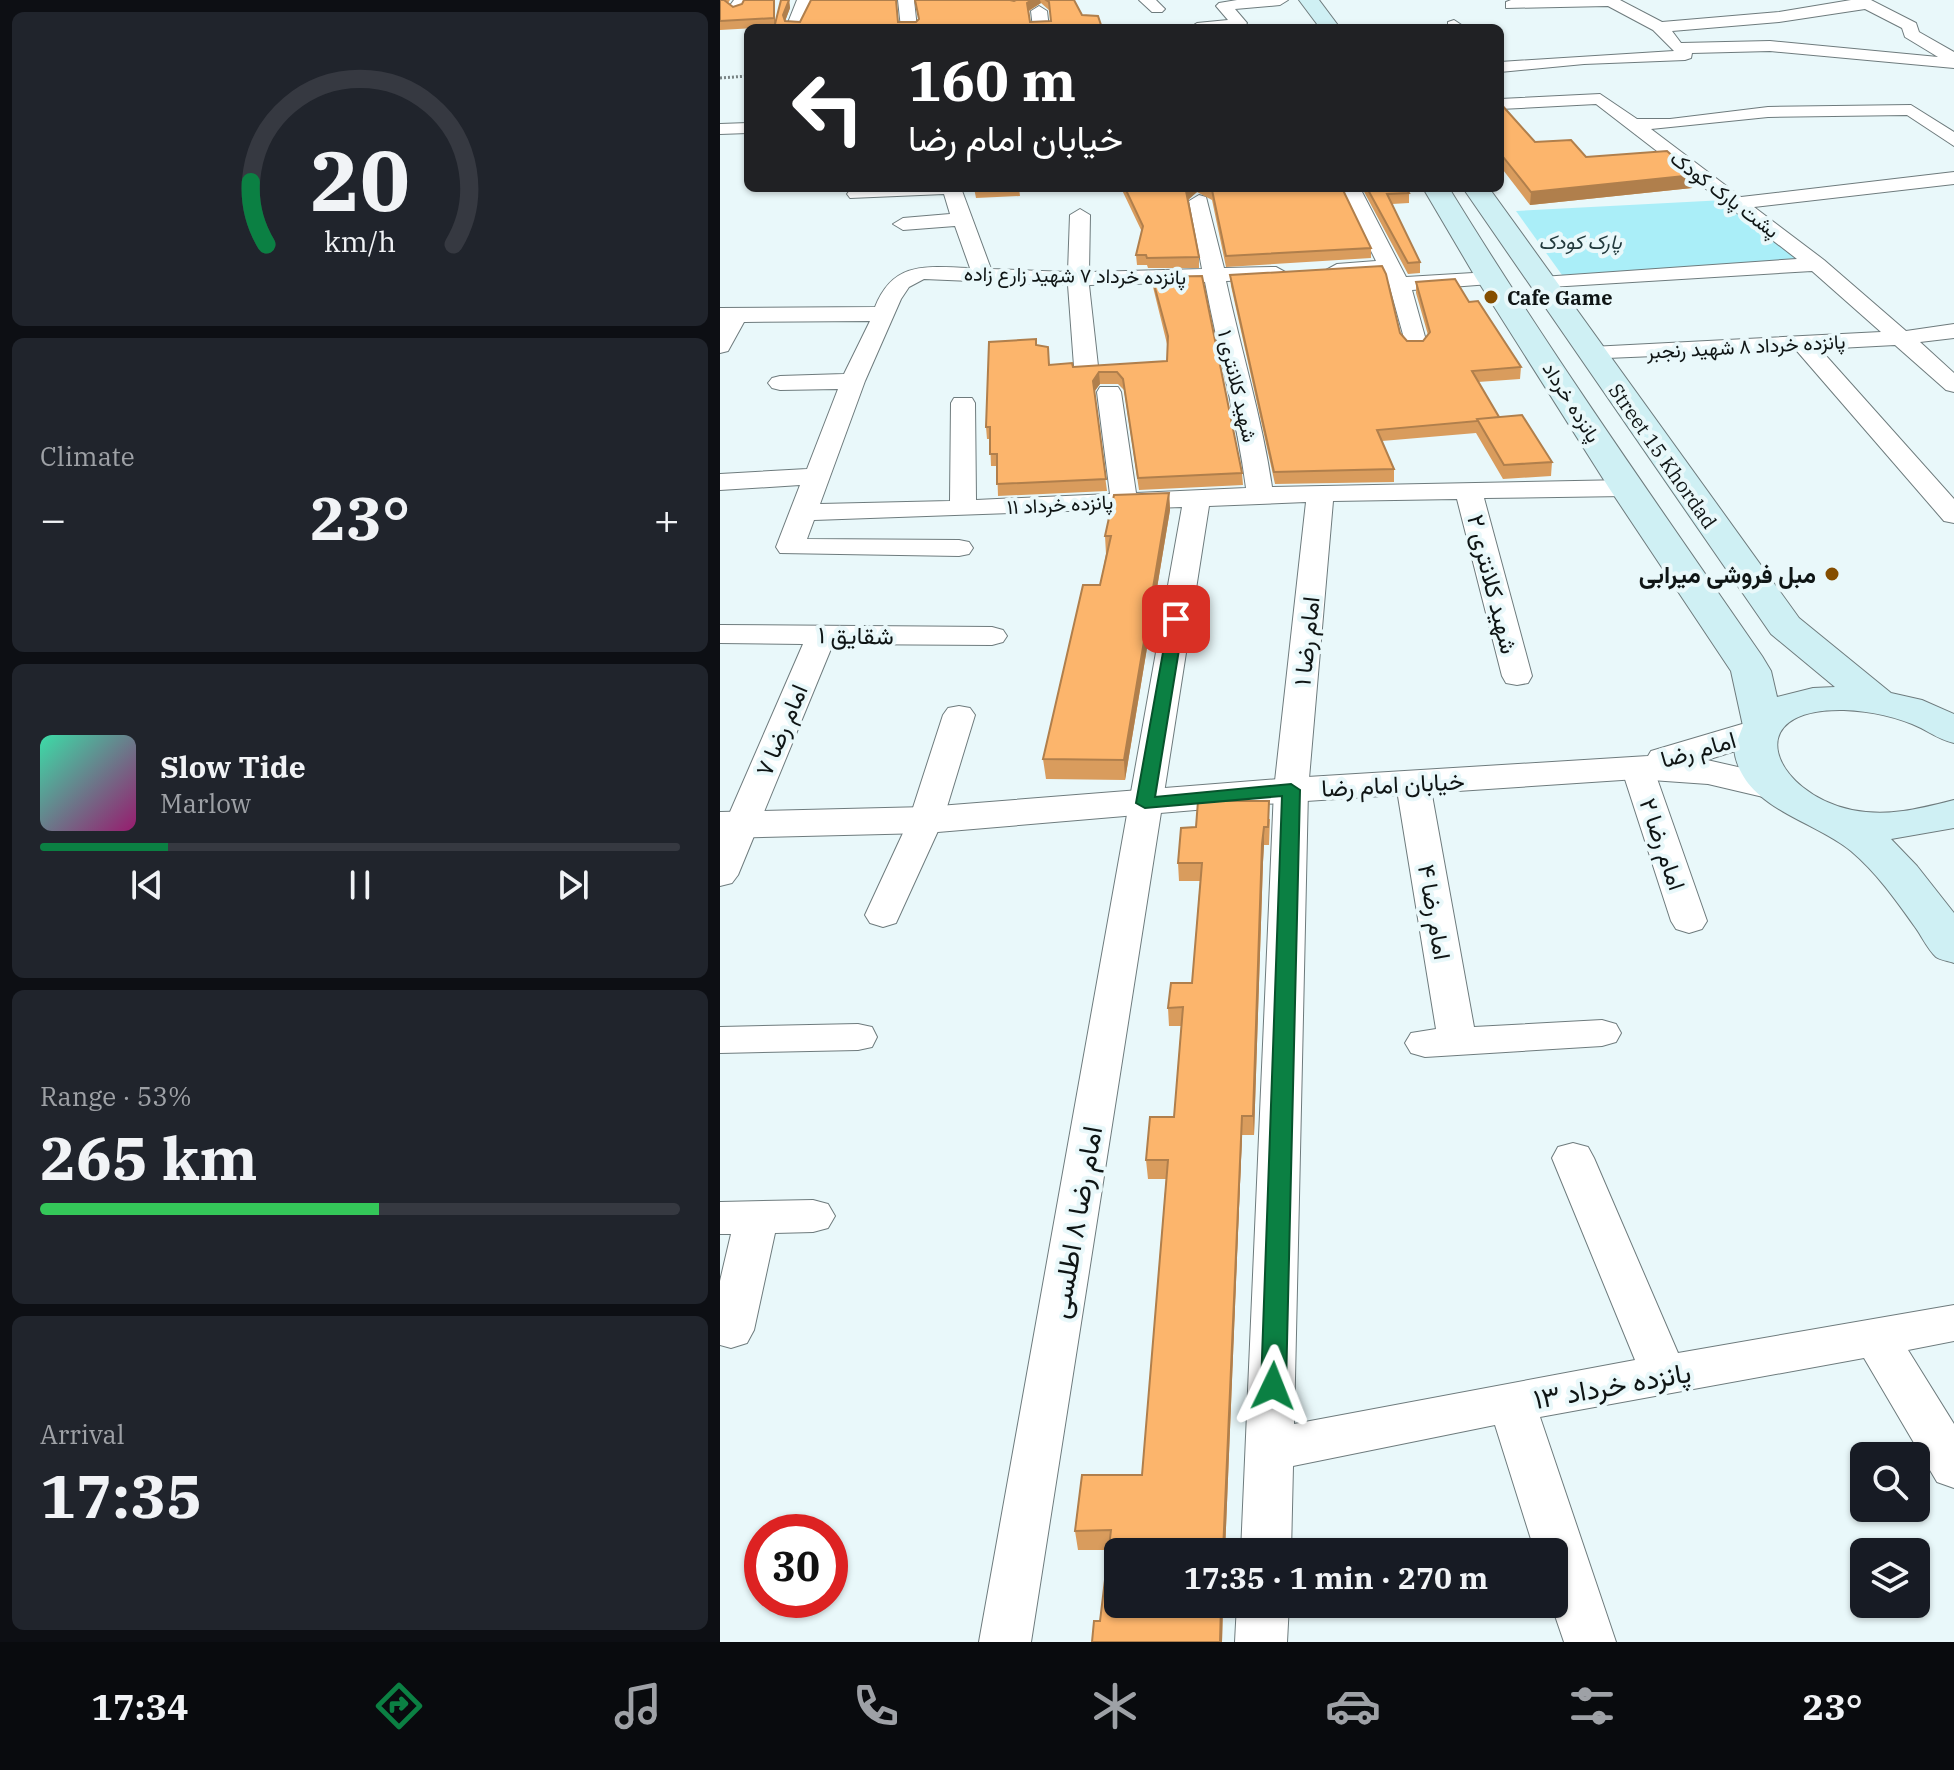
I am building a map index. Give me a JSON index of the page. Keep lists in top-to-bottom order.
{
  "streets": {
    "main road": ["پانزده خرداد", "Street 15 Khordad"],
    "street": [
      "پشت پارک کودک",
      "پانزده خرداد ۷ شهید زارع زاده",
      "پانزده خرداد ۸ شهید رنجبر",
      "شهید کلانتری ۱",
      "پانزده خرداد ۱۱",
      "شهید کلانتری ۲",
      "شقایق ۱",
      "امام رضا ۱",
      "امام رضا ۷",
      "امام رضا",
      "خیابان امام رضا",
      "امام رضا ۲",
      "امام رضا ۴",
      "امام رضا ۸ اطلسی",
      "پانزده خرداد ۱۳"
    ]
  },
  "crossings": [
    ["پشت پارک کودک", "پانزده خرداد ۸ شهید رنجبر"],
    ["پانزده خرداد ۷ شهید زارع زاده", "شهید کلانتری ۱"],
    ["پانزده خرداد ۷ شهید زارع زاده", "پانزده خرداد"],
    ["پانزده خرداد ۸ شهید رنجبر", "Street 15 Khordad"],
    ["شهید کلانتری ۱", "پانزده خرداد ۱۱"],
    ["پانزده خرداد", "پانزده خرداد ۱۱"],
    ["پانزده خرداد ۱۱", "شهید کلانتری ۲"],
    ["پانزده خرداد ۱۱", "امام رضا ۱"],
    ["پانزده خرداد ۱۱", "امام رضا ۸ اطلسی"],
    ["شقایق ۱", "امام رضا ۷"],
    ["امام رضا ۱", "خیابان امام رضا"],
    ["امام رضا ۱", "پانزده خرداد ۱۳"],
    ["امام رضا ۷", "خیابان امام رضا"],
    ["امام رضا", "خیابان امام رضا"],
    ["امام رضا", "امام رضا ۲"],
    ["خیابان امام رضا", "امام رضا ۲"],
    ["خیابان امام رضا", "امام رضا ۴"],
    ["خیابان امام رضا", "امام رضا ۸ اطلسی"]
  ],
  "parks": ["پارک کودک"],
  "places": ["Cafe Game", "مبل فروشی میرابی"],
  "page": {
    "turn": ["160 m", "خیابان امام رضا"],
    "tile": [
      "Climate",
      ["Range · 53%", "265 km"],
      ["Arrival", "17:35"]
    ],
    "heat": ["−", "23°", "+"],
    "song": ["Slow Tide", "Marlow"],
    "limit": "30",
    "trip": "17:35 · 1 min · 270 m",
    "tabs": ["17:34", "23°"],
    "gauge": ["20", "km/h"]
  }
}
